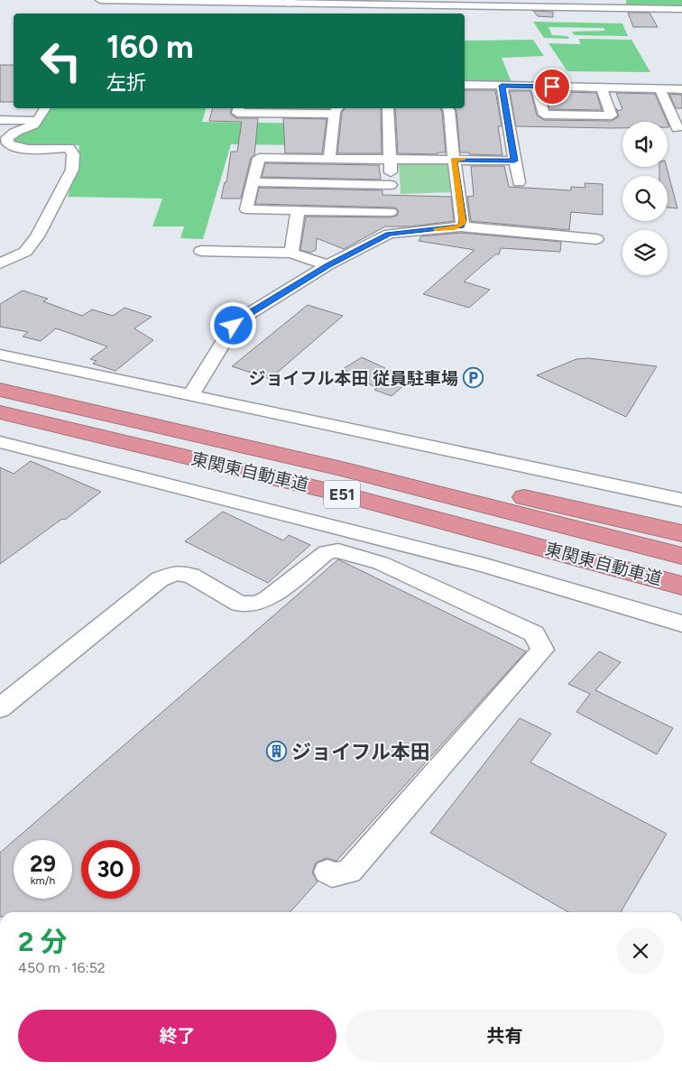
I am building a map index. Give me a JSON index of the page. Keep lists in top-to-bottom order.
{
  "streets": {
    "highway": ["東関東自動車道", "E51"]
  },
  "places": {
    "parking": ["ジョイフル本田 従員駐車場"],
    "building": ["ジョイフル本田"]
  },
  "page": {
    "turn": ["160 m", "左折"],
    "speed": "29 km/h",
    "limit": "30",
    "heading": ["2 分", "450 m · 16:52"],
    "buttons": ["終了", "共有"]
  }
}
